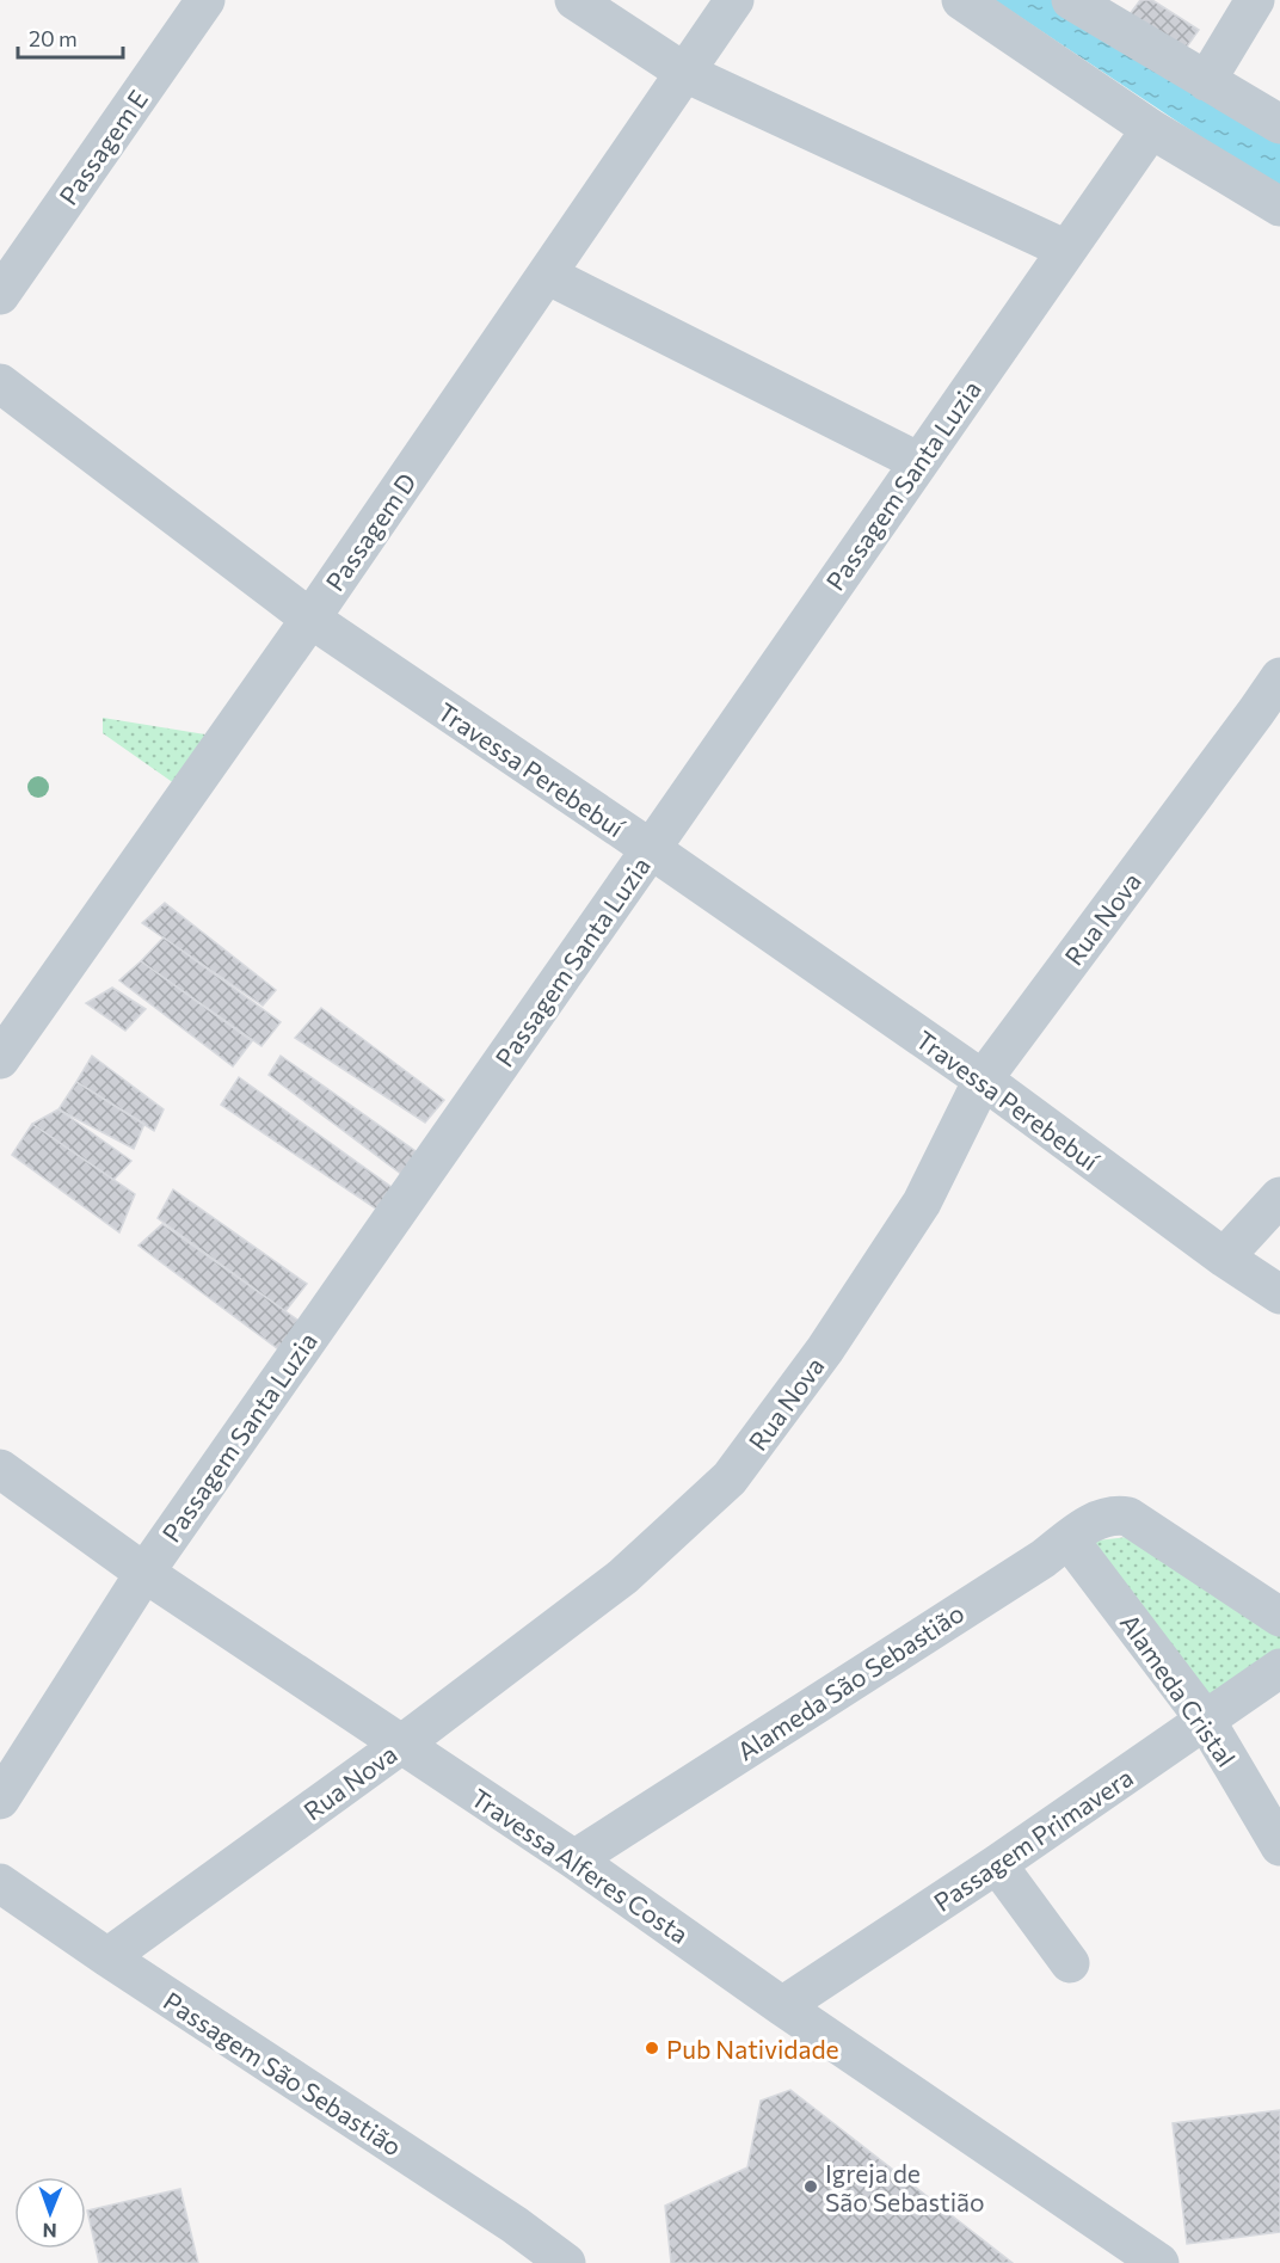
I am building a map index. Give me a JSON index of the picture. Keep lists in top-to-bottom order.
{
  "streets": {
    "street": [
      "Passagem E",
      "Passagem Santa Luzia",
      "Passagem D",
      "Travessa Perebebuí",
      "Rua Nova",
      "Alameda São Sebastião",
      "Alameda Cristal",
      "Passagem Primavera",
      "Travessa Alferes Costa",
      "Passagem São Sebastião"
    ]
  },
  "crossings": [
    ["Passagem Santa Luzia", "Travessa Perebebuí"],
    ["Passagem Santa Luzia", "Travessa Alferes Costa"],
    ["Passagem D", "Travessa Perebebuí"],
    ["Travessa Perebebuí", "Rua Nova"],
    ["Rua Nova", "Travessa Alferes Costa"],
    ["Rua Nova", "Passagem São Sebastião"],
    ["Alameda São Sebastião", "Alameda Cristal"],
    ["Alameda São Sebastião", "Travessa Alferes Costa"],
    ["Alameda Cristal", "Passagem Primavera"],
    ["Passagem Primavera", "Travessa Alferes Costa"]
  ],
  "places": ["Pub Natividade", "Igreja de São Sebastião"],
  "scale_bar": "20 m",
  "north": "bottom"
}
